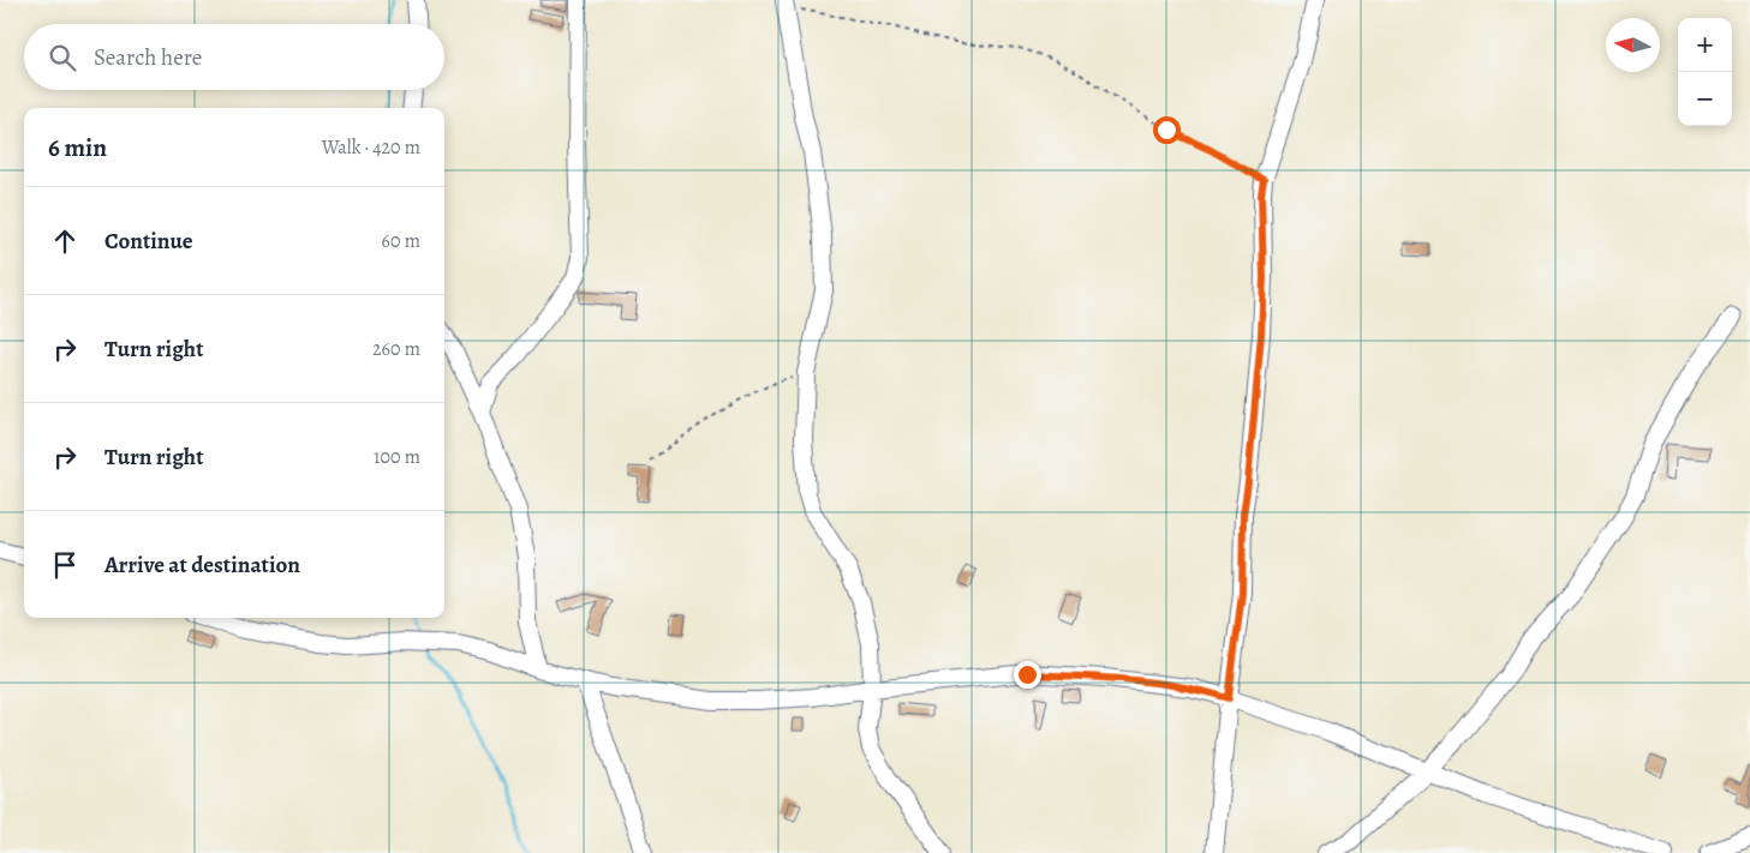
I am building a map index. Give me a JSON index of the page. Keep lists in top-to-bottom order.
{
  "north": "left",
  "page": {
    "map_buttons": ["+", "−"],
    "search": "Search here",
    "heading": ["6 min", "Walk · 420 m"],
    "list": [
      ["Continue", "60 m"],
      ["Turn right", "260 m"],
      ["Turn right", "100 m"],
      "Arrive at destination"
    ]
  }
}
